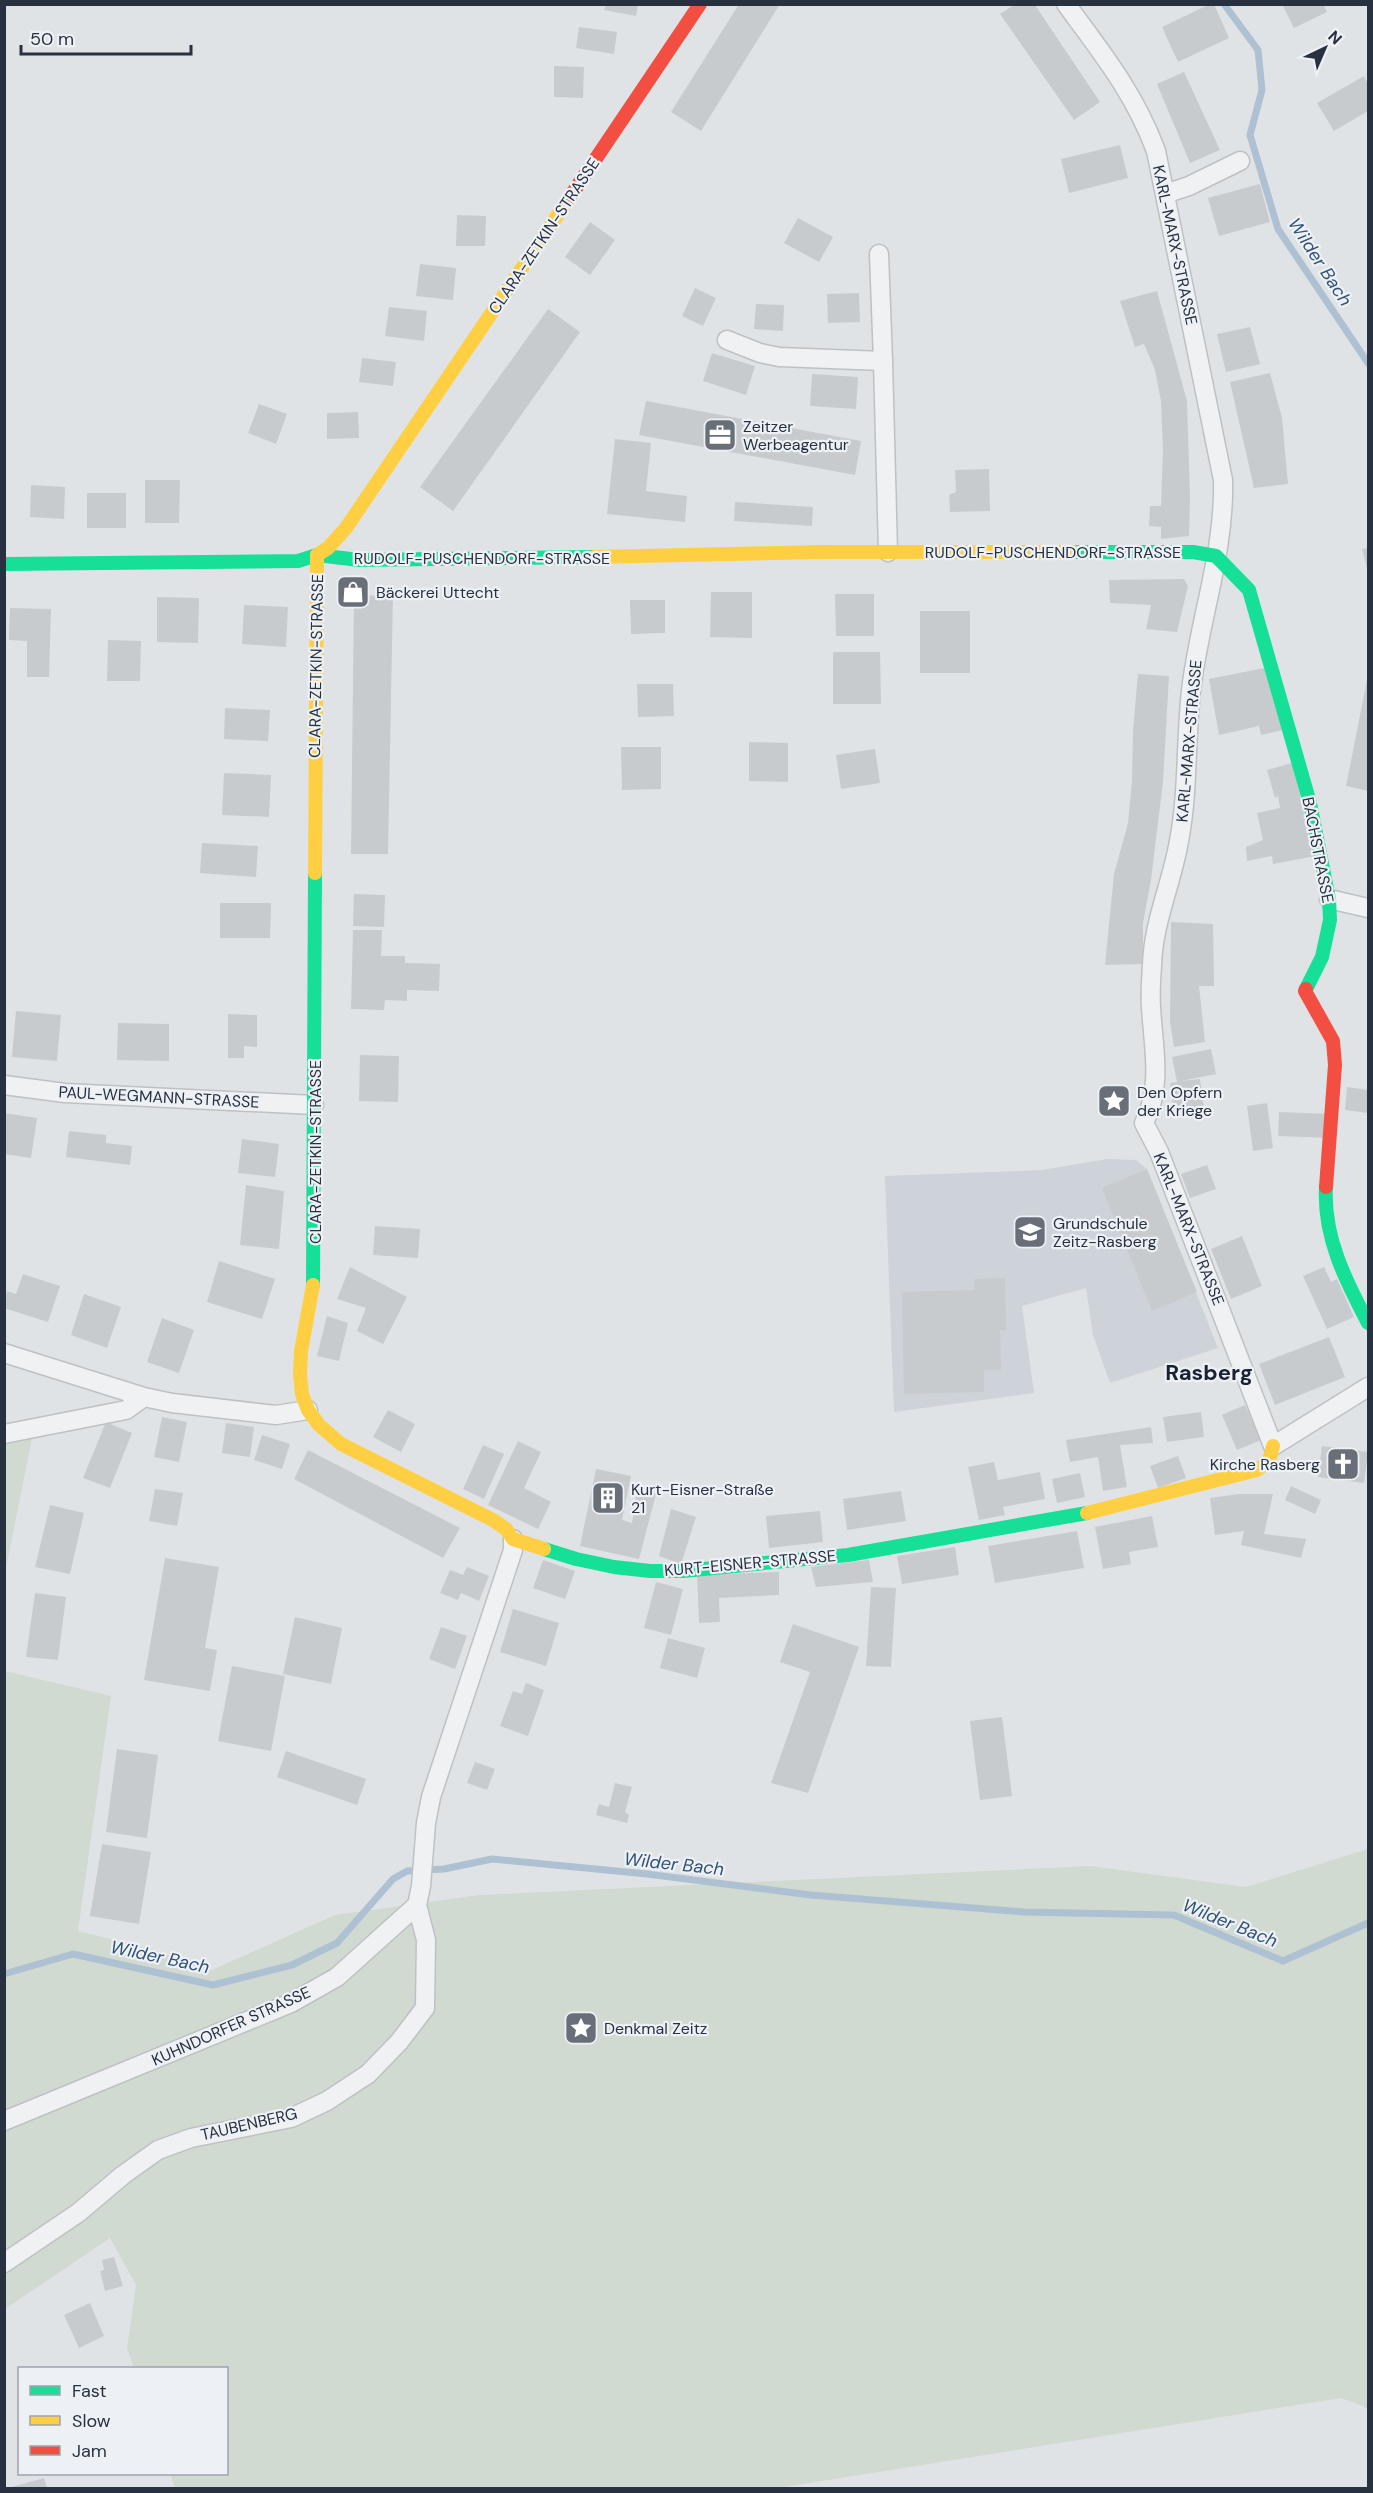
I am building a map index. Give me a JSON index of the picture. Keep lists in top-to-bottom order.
{
  "streets": {
    "street": [
      "CLARA-ZETKIN-STRASSE",
      "KARL-MARX-STRASSE",
      "RUDOLF-PUSCHENDORF-STRASSE",
      "BACHSTRASSE",
      "PAUL-WEGMANN-STRASSE",
      "KURT-EISNER-STRASSE",
      "KUHNDORFER STRASSE",
      "TAUBENBERG"
    ]
  },
  "crossings": [
    ["CLARA-ZETKIN-STRASSE", "RUDOLF-PUSCHENDORF-STRASSE"],
    ["CLARA-ZETKIN-STRASSE", "PAUL-WEGMANN-STRASSE"],
    ["CLARA-ZETKIN-STRASSE", "KURT-EISNER-STRASSE"],
    ["KARL-MARX-STRASSE", "RUDOLF-PUSCHENDORF-STRASSE"],
    ["KARL-MARX-STRASSE", "BACHSTRASSE"],
    ["KARL-MARX-STRASSE", "KURT-EISNER-STRASSE"],
    ["RUDOLF-PUSCHENDORF-STRASSE", "BACHSTRASSE"],
    ["KUHNDORFER STRASSE", "TAUBENBERG"]
  ],
  "districts": ["Rasberg"],
  "water": ["Wilder Bach"],
  "places": {
    "office": ["Zeitzer Werbeagentur"],
    "shop": ["Bäckerei Uttecht"],
    "place": ["Den Opfern der Kriege", "Denkmal Zeitz"],
    "school or university": ["Grundschule Zeitz-Rasberg"],
    "church": ["Kirche Rasberg"],
    "building": ["Kurt-Eisner-Straße 21"]
  },
  "legend": ["Fast", "Slow", "Jam"],
  "scale_bar": "50 m",
  "north": "top right"
}
